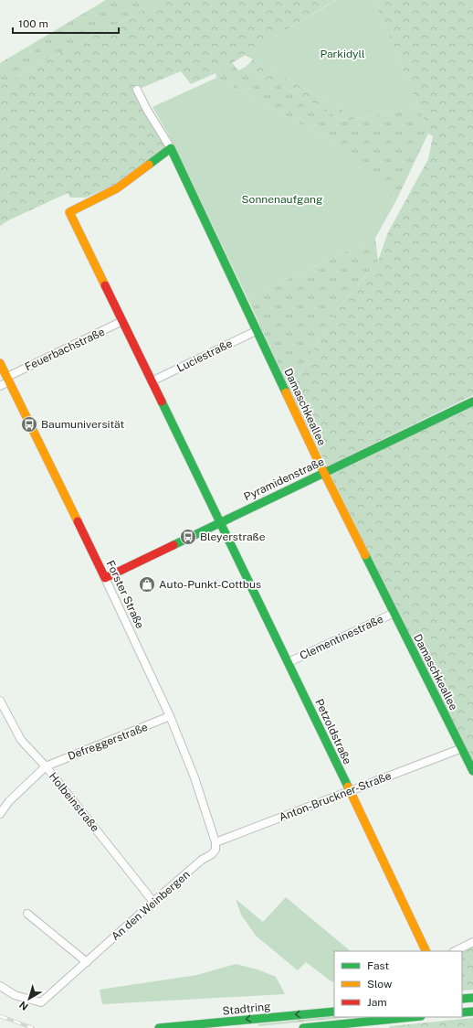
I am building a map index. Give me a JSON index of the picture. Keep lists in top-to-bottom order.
{
  "streets": {
    "street": [
      "Feuerbachstraße",
      "Luciestraße",
      "Damaschkeallee",
      "Pyramidenstraße",
      "Forster Straße",
      "Clementinestraße",
      "Petzoldstraße",
      "Defreggerstraße",
      "Anton-Bruckner-Straße",
      "Holbeinstraße",
      "An den Weinbergen",
      "Stadtring"
    ]
  },
  "crossings": [
    ["Feuerbachstraße", "Forster Straße"],
    ["Luciestraße", "Damaschkeallee"],
    ["Damaschkeallee", "Pyramidenstraße"],
    ["Damaschkeallee", "Clementinestraße"],
    ["Damaschkeallee", "Anton-Bruckner-Straße"],
    ["Pyramidenstraße", "Forster Straße"],
    ["Pyramidenstraße", "Petzoldstraße"],
    ["Forster Straße", "Defreggerstraße"],
    ["Forster Straße", "Anton-Bruckner-Straße"],
    ["Forster Straße", "An den Weinbergen"],
    ["Clementinestraße", "Petzoldstraße"],
    ["Petzoldstraße", "Anton-Bruckner-Straße"],
    ["Defreggerstraße", "Holbeinstraße"],
    ["Anton-Bruckner-Straße", "An den Weinbergen"],
    ["Holbeinstraße", "An den Weinbergen"]
  ],
  "one_way": ["Stadtring"],
  "parks": ["Parkidyll", "Sonnenaufgang"],
  "places": {
    "bus stop": ["Baumuniversität", "Bleyerstraße"],
    "shop": ["Auto-Punkt-Cottbus"]
  },
  "legend": ["Fast", "Slow", "Jam"],
  "scale_bar": "100 m",
  "north": "bottom left"
}
